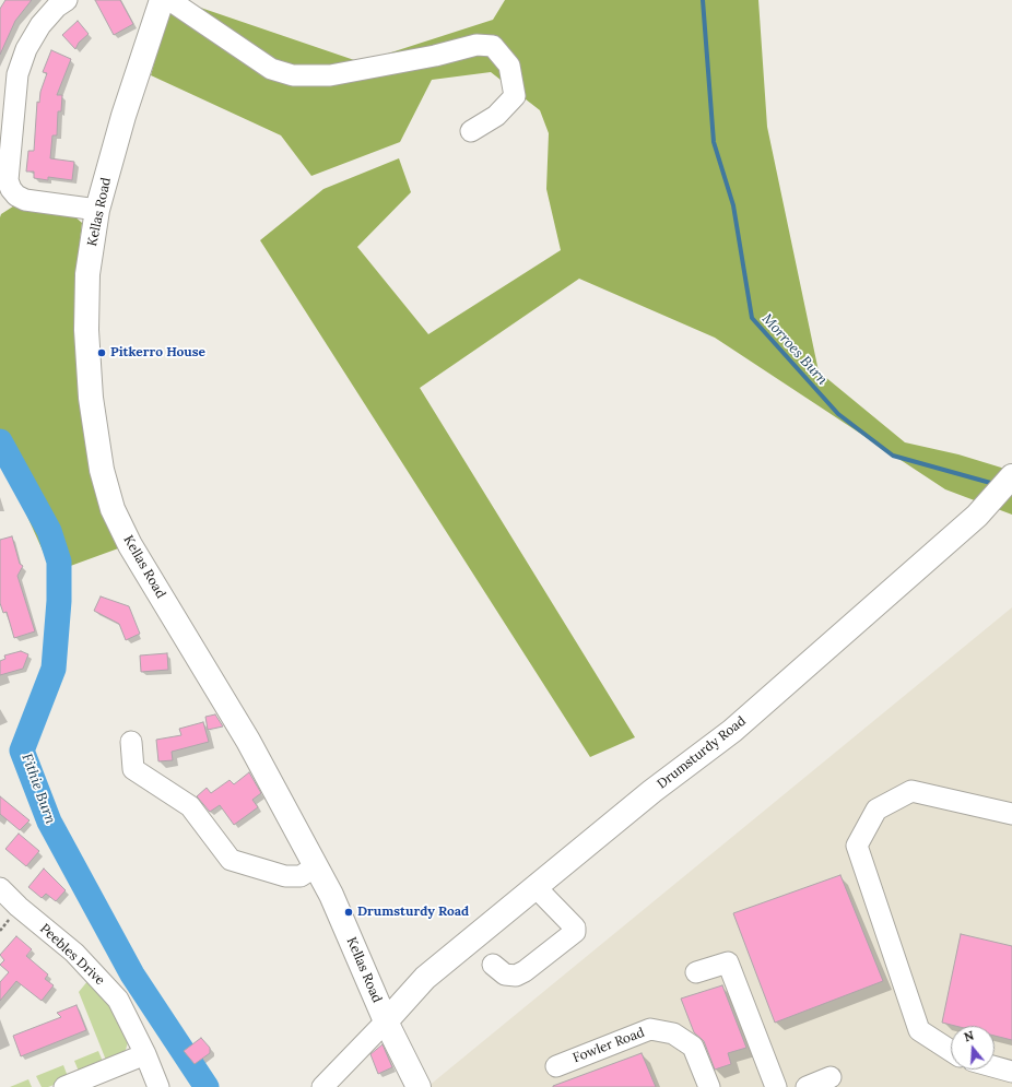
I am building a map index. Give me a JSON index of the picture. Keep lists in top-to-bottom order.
{
  "streets": {
    "main road": ["Kellas Road", "Drumsturdy Road"],
    "street": ["Peebles Drive", "Fowler Road"]
  },
  "crossings": [
    ["Kellas Road", "Drumsturdy Road"]
  ],
  "water": ["Morroes Burn", "Fithie Burn"],
  "places": ["Pitkerro House", "Drumsturdy Road"],
  "north": "top"
}
